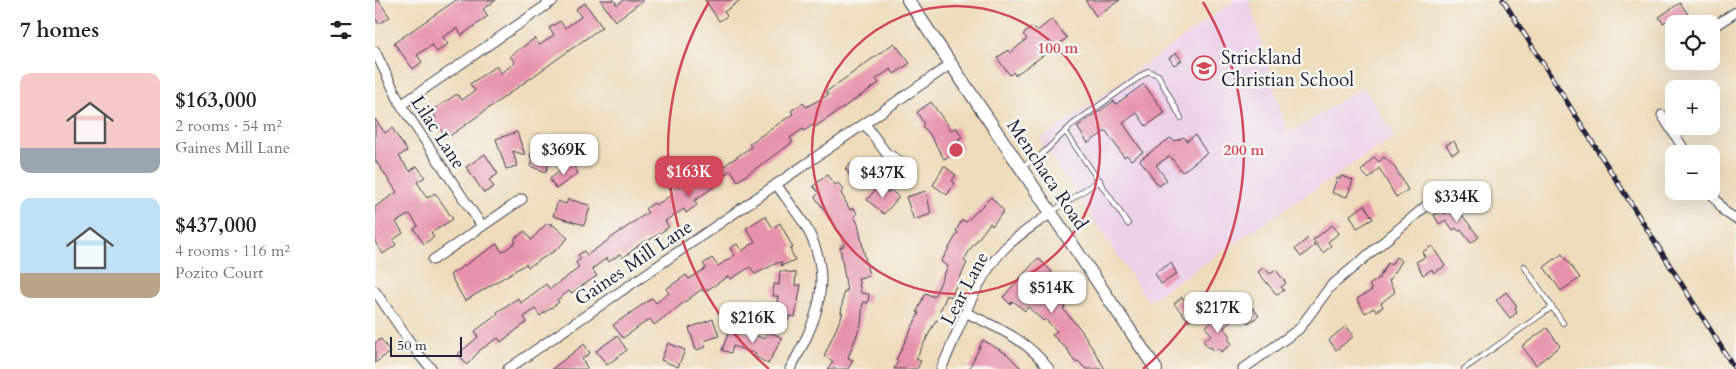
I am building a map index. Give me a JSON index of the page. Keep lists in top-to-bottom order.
{
  "streets": {
    "main road": ["Menchaca Road"],
    "street": ["Lilac Lane", "Gaines Mill Lane", "Lear Lane"]
  },
  "crossings": [
    ["Menchaca Road", "Gaines Mill Lane"],
    ["Menchaca Road", "Lear Lane"]
  ],
  "places": {
    "school or university": ["Strickland Christian School"]
  },
  "scale_bar": "50 m",
  "page": {
    "heading": "7 homes",
    "map_buttons": ["+", "−"],
    "list": [
      {
        "name": "$163,000",
        "note": "2 rooms · 54 m² · Gaines Mill Lane"
      },
      {
        "name": "$437,000",
        "note": "4 rooms · 116 m² · Pozito Court"
      }
    ],
    "price": [
      "$369K",
      "$163K",
      "$437K",
      "$334K",
      "$514K",
      "$217K",
      "$216K"
    ],
    "scale": "50 m"
  },
  "rings": ["100 m", "200 m"]
}
